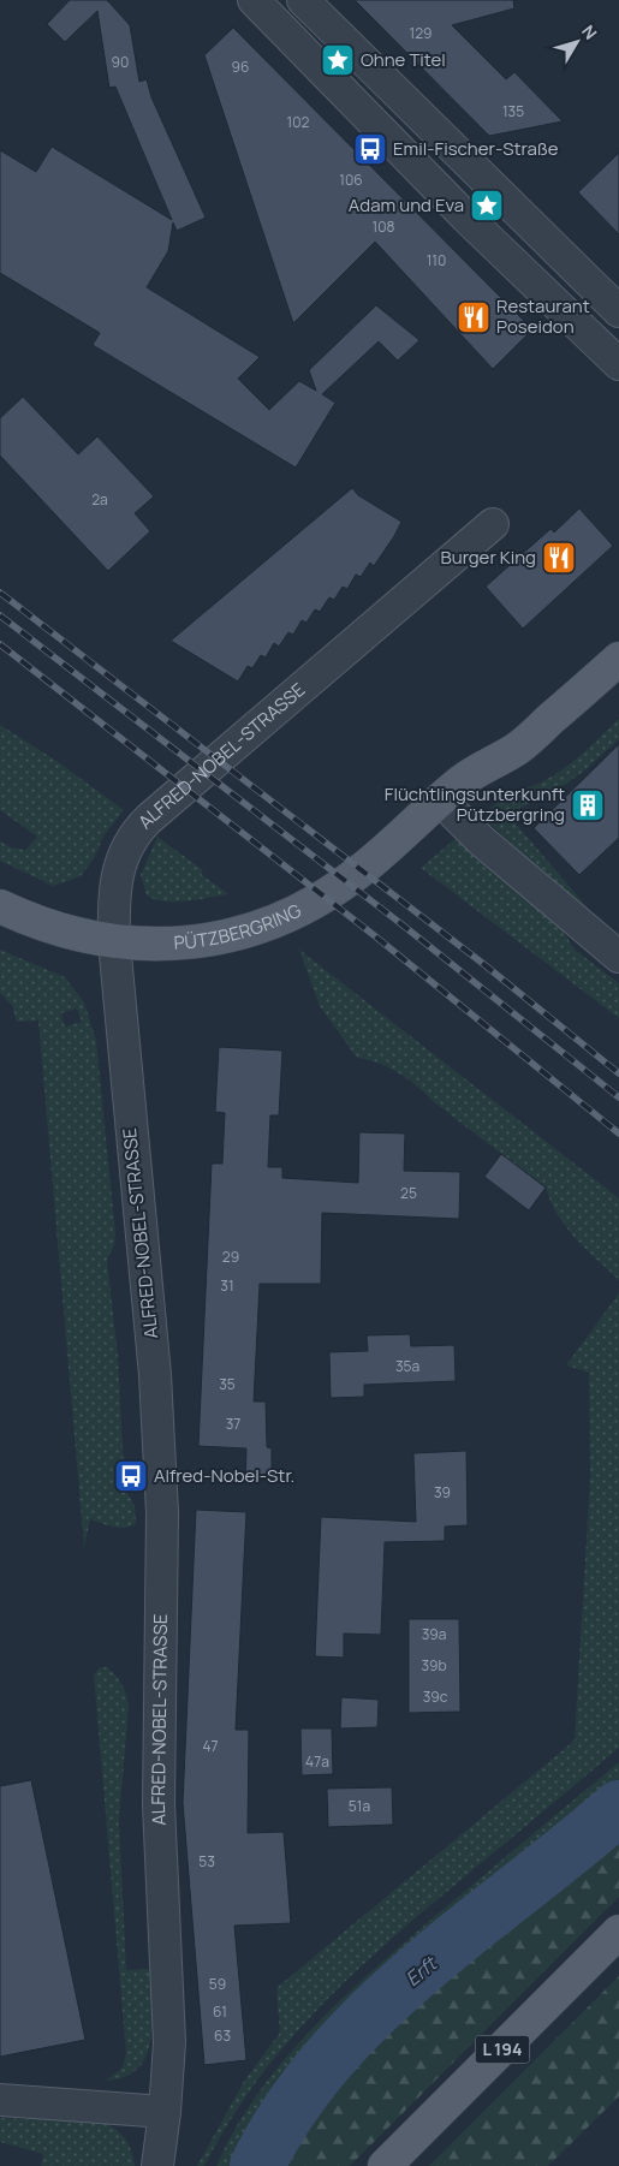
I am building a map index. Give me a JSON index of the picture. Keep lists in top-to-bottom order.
{
  "streets": {
    "main road": ["PÜTZBERGRING", "L 194"],
    "street": ["ALFRED-NOBEL-STRASSE"]
  },
  "crossings": [
    ["ALFRED-NOBEL-STRASSE", "PÜTZBERGRING"]
  ],
  "water": ["Erft"],
  "places": {
    "place": ["Ohne Titel", "Adam und Eva"],
    "bus stop": ["Emil-Fischer-Straße", "Alfred-Nobel-Str."],
    "restaurant": ["Restaurant Poseidon", "Burger King"],
    "building": ["Flüchtlingsunterkunft Pützbergring"]
  },
  "house_numbers": [
    "129",
    "90",
    "96",
    "135",
    "102",
    "106",
    "108",
    "110",
    "2a",
    "25",
    "29",
    "31",
    "35a",
    "35",
    "37",
    "39",
    "39a",
    "39b",
    "39c",
    "47",
    "47a",
    "51a",
    "53",
    "59",
    "61",
    "63"
  ],
  "north": "top right"
}
